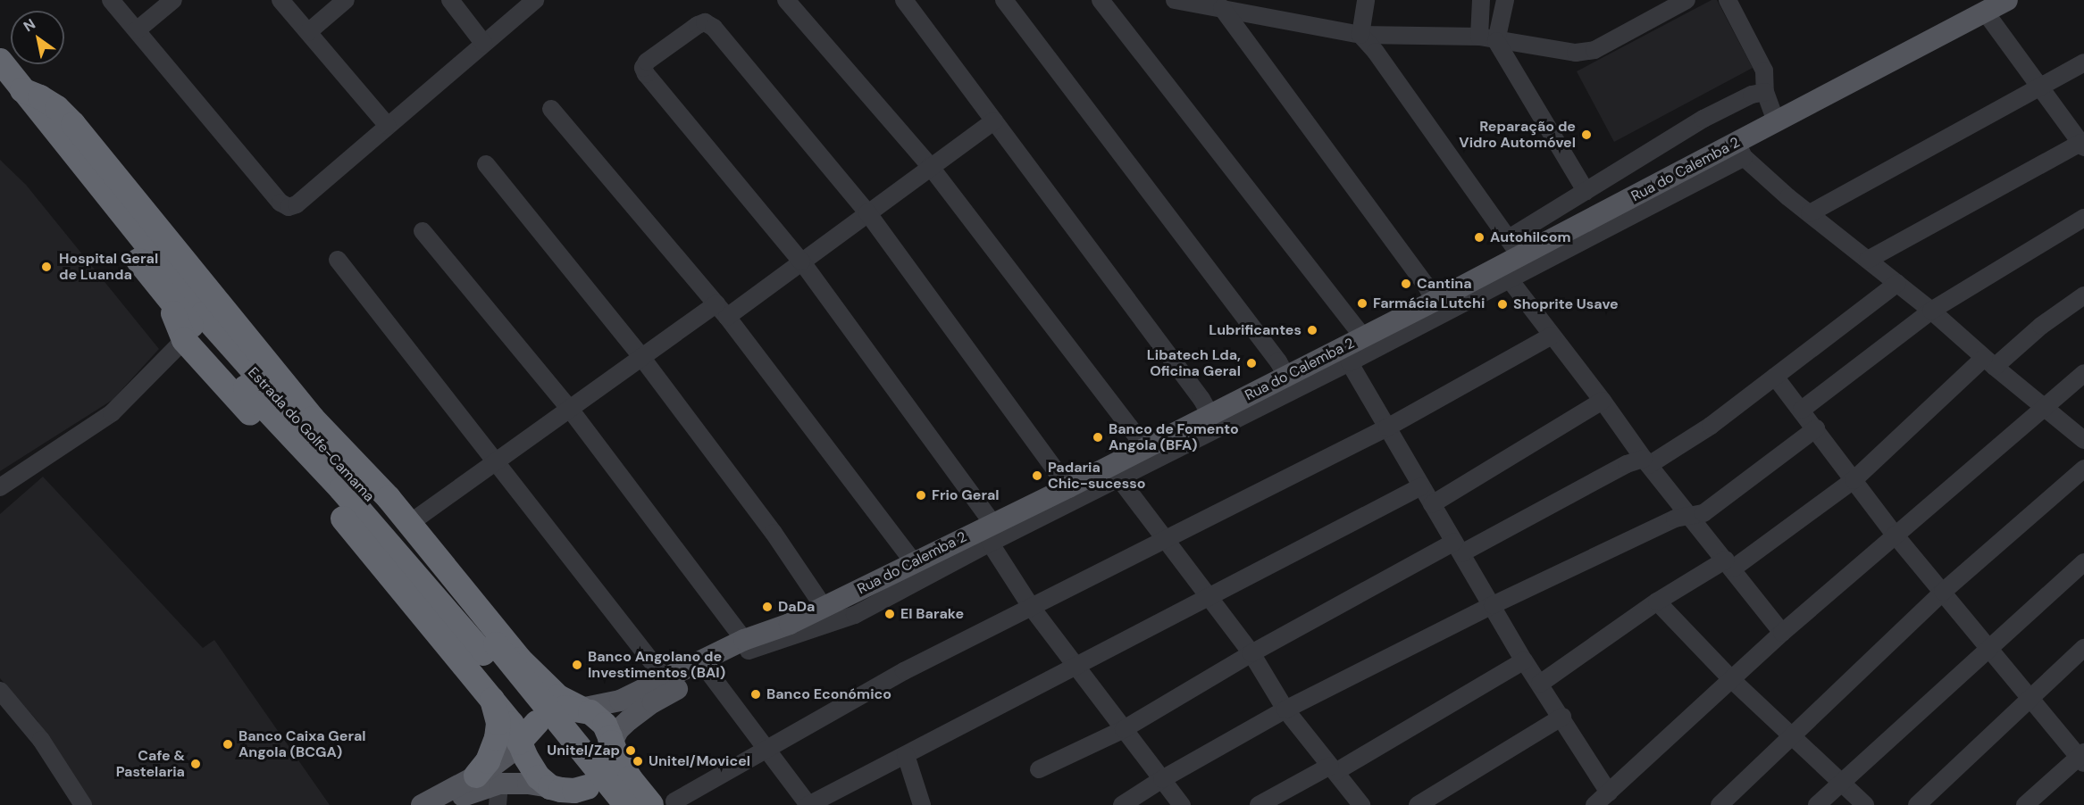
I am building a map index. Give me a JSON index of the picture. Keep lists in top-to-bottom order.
{
  "streets": {
    "highway": ["Estrada do Golfe-Camama"],
    "main road": ["Rua do Calemba 2"]
  },
  "places": [
    "Reparação de Vidro Automóvel",
    "Autohilcom",
    "Hospital Geral de Luanda",
    "Cantina",
    "Farmácia Lutchi",
    "Shoprite Usave",
    "Lubrificantes",
    "Libatech Lda, Oficina Geral",
    "Banco de Fomento Angola (BFA)",
    "Padaria Chic-sucesso",
    "Frio Geral",
    "DaDa",
    "El Barake",
    "Banco Angolano de Investimentos (BAI)",
    "Banco Económico",
    "Banco Caixa Geral Angola (BCGA)",
    "Unitel/Zap",
    "Unitel/Movicel",
    "Cafe & Pastelaria"
  ],
  "north": "top left"
}
